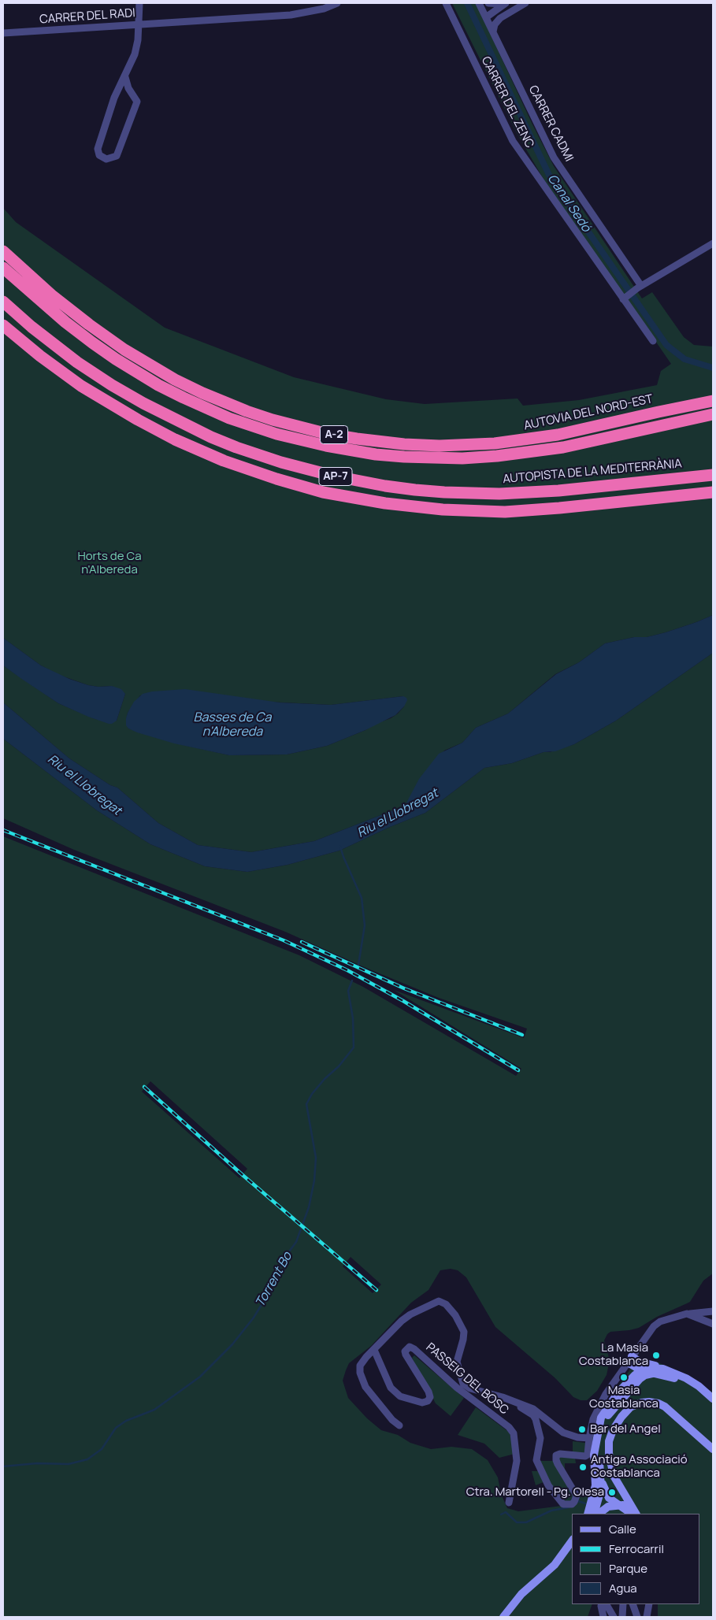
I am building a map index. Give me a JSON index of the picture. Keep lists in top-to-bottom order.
{
  "streets": {
    "highway": [
      "AUTOVIA DEL NORD-EST",
      "A-2",
      "AUTOPISTA DE LA MEDITERRÀNIA",
      "AP-7"
    ],
    "street": [
      "CARRER DEL RADI",
      "CARRER DEL ZENC",
      "CARRER CADMI",
      "PASSEIG DEL BOSC"
    ]
  },
  "water": [
    "Canal Sedó",
    "Basses de Ca n'Albereda",
    "Riu el Llobregat",
    "Torrent Bo"
  ],
  "parks": ["Horts de Ca n'Albereda"],
  "places": [
    "La Masia Costablanca",
    "Masia Costablanca",
    "Bar del Angel",
    "Antiga Associació Costablanca",
    "Ctra. Martorell - Pg. Olesa"
  ],
  "legend": [
    "Calle",
    "Ferrocarril",
    "Parque",
    "Agua"
  ]
}
